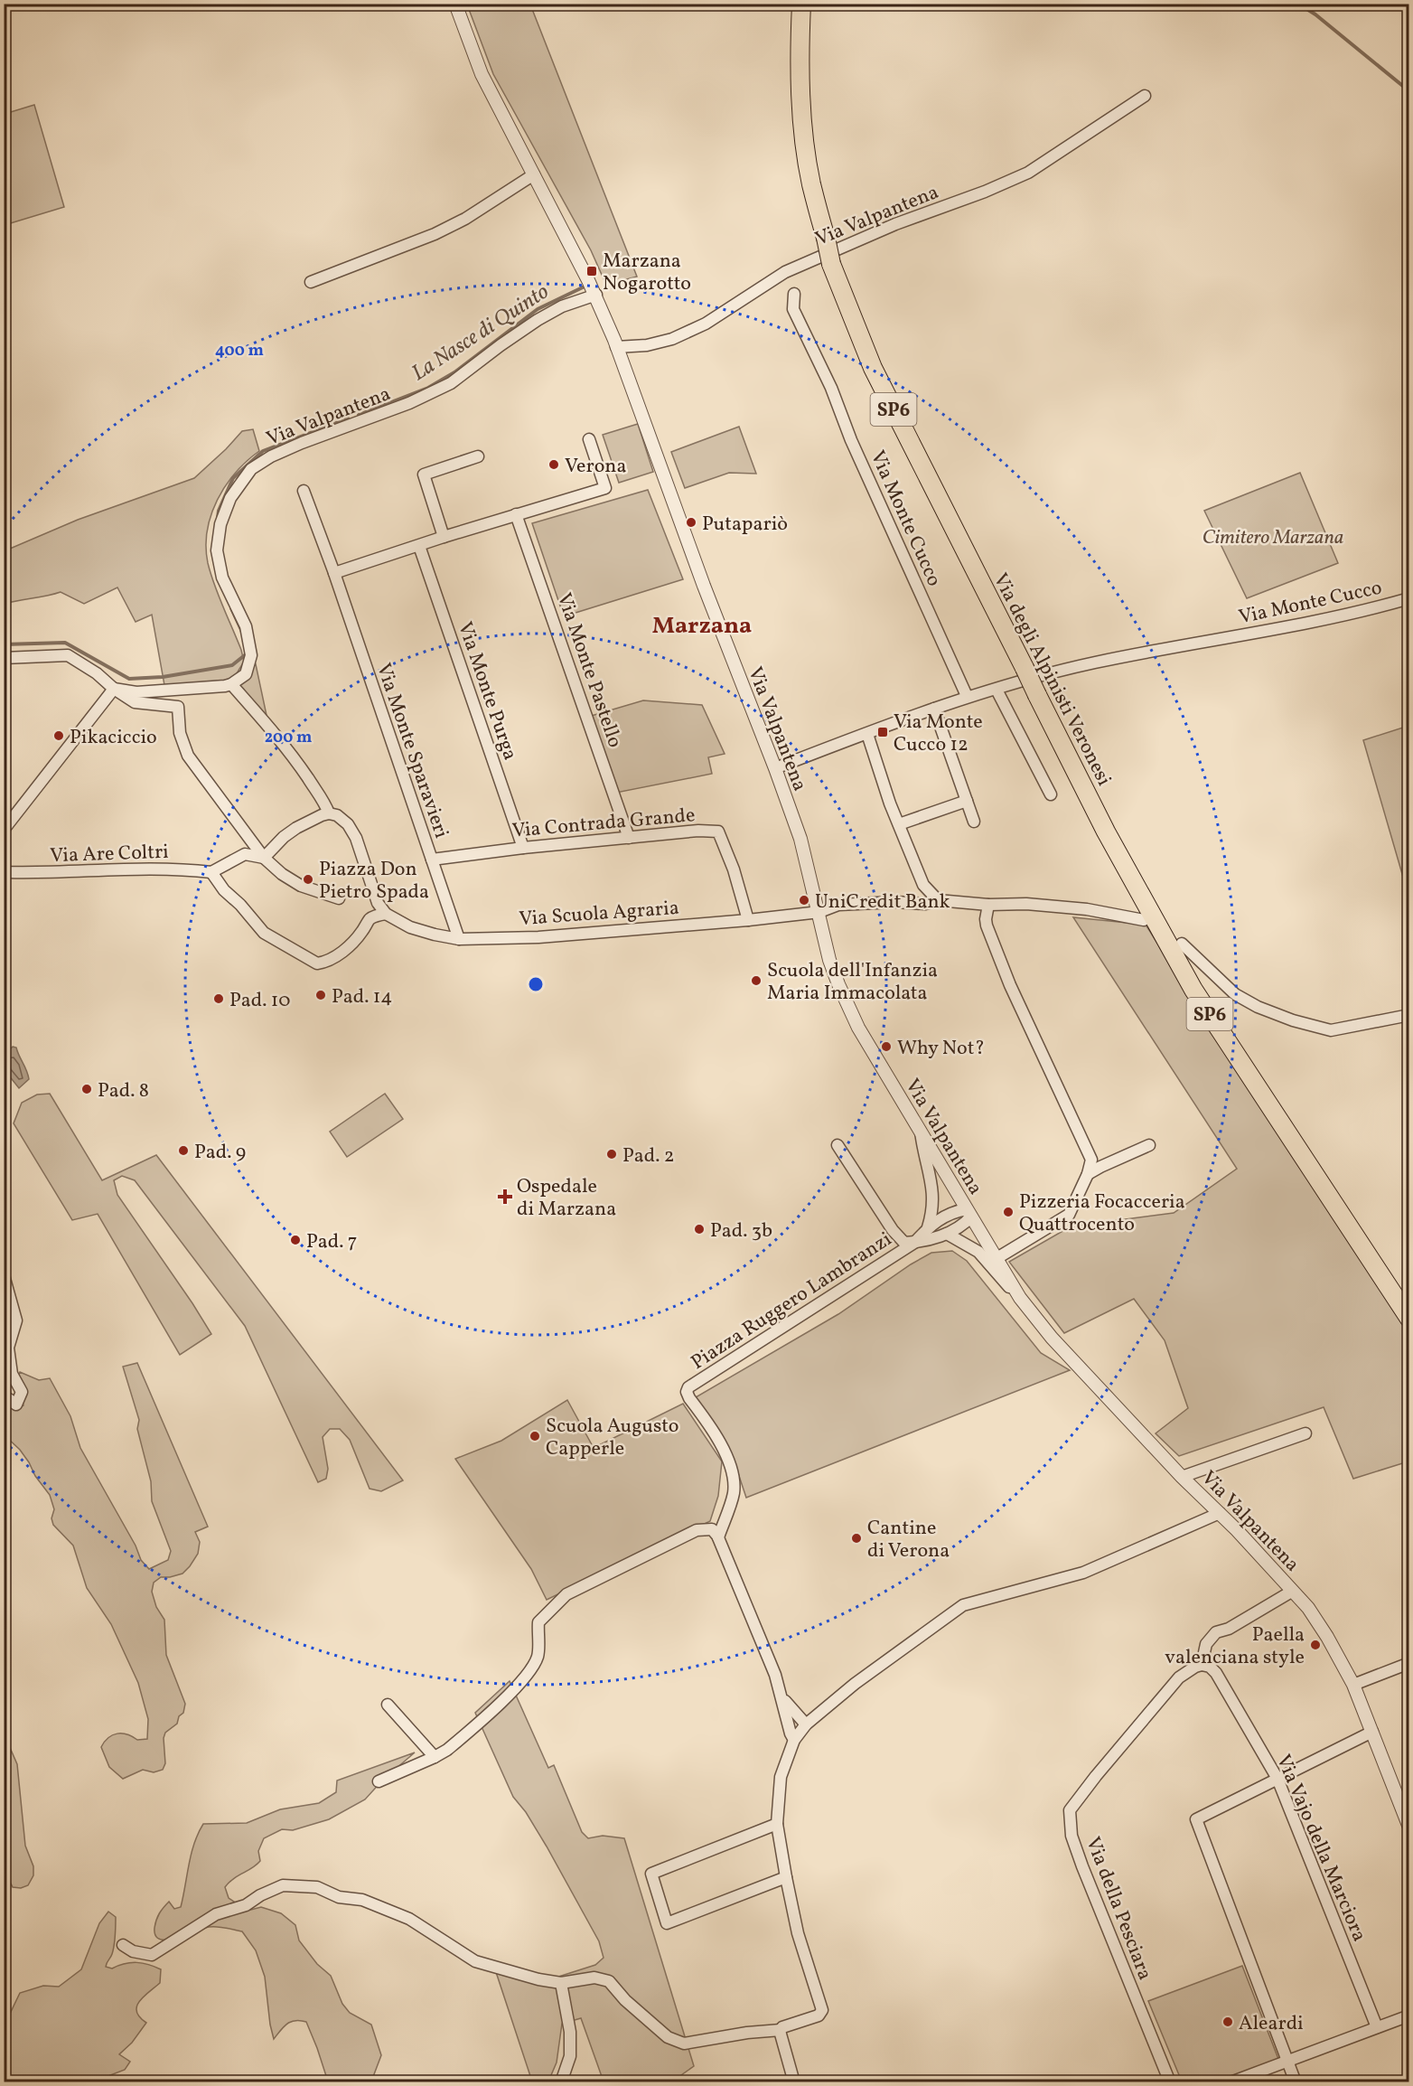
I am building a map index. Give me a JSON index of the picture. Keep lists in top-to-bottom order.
{
  "streets": {
    "highway": ["SP6", "Via degli Alpinisti Veronesi"],
    "street": [
      "Via Valpantena",
      "Via Monte Cucco",
      "Via Monte Pastello",
      "Via Monte Purga",
      "Via Monte Sparavieri",
      "Via Contrada Grande",
      "Via Are Coltri",
      "Via Scuola Agraria",
      "Piazza Ruggero Lambranzi",
      "Via Vajo della Marciora",
      "Via della Pesciara"
    ]
  },
  "crossings": [
    ["Via Valpantena", "Via Monte Cucco"],
    ["Via Valpantena", "Via Scuola Agraria"],
    ["Via Valpantena", "Piazza Ruggero Lambranzi"],
    ["Via Valpantena", "Via Vajo della Marciora"],
    ["Via Valpantena", "Via della Pesciara"],
    ["Via Monte Pastello", "Via Contrada Grande"],
    ["Via Monte Purga", "Via Contrada Grande"],
    ["Via Monte Sparavieri", "Via Contrada Grande"],
    ["Via Monte Sparavieri", "Via Scuola Agraria"],
    ["Via Contrada Grande", "Via Scuola Agraria"],
    ["Via Vajo della Marciora", "Via della Pesciara"]
  ],
  "districts": ["Marzana"],
  "water": ["La Nasce di Quinto"],
  "parks": ["Cimitero Marzana"],
  "places": {
    "transit": ["Marzana Nogarotto", "Via Monte Cucco 12"],
    "other": [
      "Verona",
      "Putapariò",
      "Pikaciccio",
      "Piazza Don Pietro Spada",
      "UniCredit Bank",
      "Scuola dell'Infanzia Maria Immacolata",
      "Pad. 14",
      "Pad. 10",
      "Why Not?",
      "Pad. 8",
      "Pad. 9",
      "Pad. 2",
      "Pizzeria Focacceria Quattrocento",
      "Pad. 3b",
      "Pad. 7",
      "Scuola Augusto Capperle",
      "Cantine di Verona",
      "Paella valenciana style",
      "Aleardi"
    ],
    "health": ["Ospedale di Marzana"]
  },
  "rings": ["400 m", "200 m"]
}
